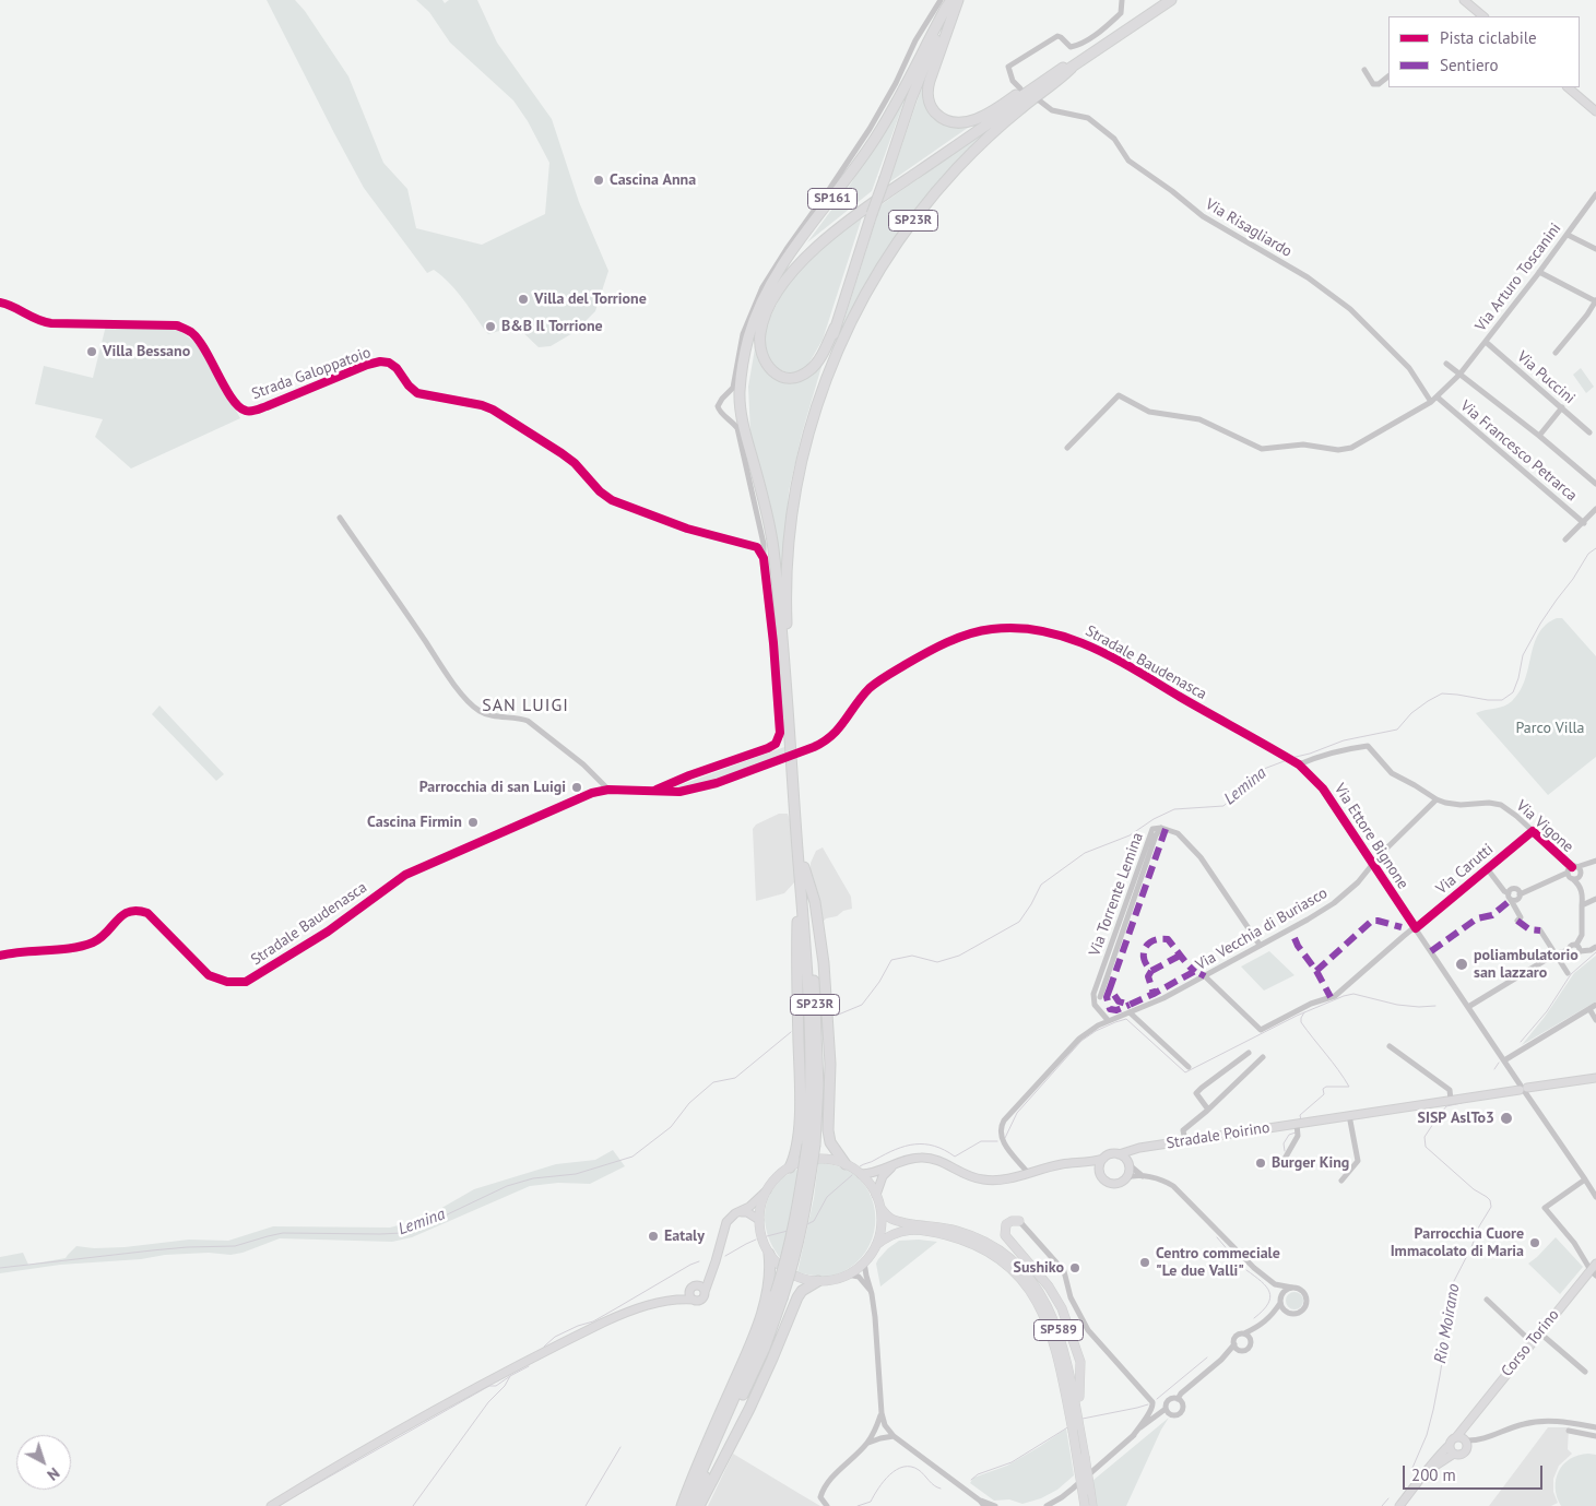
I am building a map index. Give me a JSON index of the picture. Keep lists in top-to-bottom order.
{
  "streets": {
    "highway": ["SP161", "SP23R"],
    "main road": ["Stradale Poirino", "SP589", "Corso Torino"],
    "street": [
      "Via Risagliardo",
      "Via Arturo Toscanini",
      "Strada Galoppatoio",
      "Via Puccini",
      "Via Francesco Petrarca",
      "Stradale Baudenasca",
      "Via Vigone",
      "Via Ettore Bignone",
      "Via Carutti",
      "Via Torrente Lemina",
      "Via Vecchia di Buriasco"
    ]
  },
  "crossings": [
    ["SP161", "SP23R"],
    ["Via Risagliardo", "Via Arturo Toscanini"],
    ["Via Risagliardo", "Via Francesco Petrarca"],
    ["Via Arturo Toscanini", "Via Puccini"],
    ["Via Arturo Toscanini", "Via Francesco Petrarca"],
    ["Strada Galoppatoio", "Stradale Baudenasca"],
    ["Stradale Baudenasca", "Via Ettore Bignone"],
    ["Via Vigone", "Via Carutti"],
    ["Via Vigone", "Via Vecchia di Buriasco"],
    ["Via Ettore Bignone", "Via Carutti"],
    ["Via Ettore Bignone", "Via Vecchia di Buriasco"],
    ["Via Ettore Bignone", "Stradale Poirino"],
    ["Via Carutti", "Via Vecchia di Buriasco"],
    ["Via Torrente Lemina", "Via Vecchia di Buriasco"]
  ],
  "districts": ["SAN LUIGI"],
  "water": ["Lemina", "Rio Moirano"],
  "parks": ["Parco Villa"],
  "places": [
    "Cascina Anna",
    "Villa del Torrione",
    "B&B Il Torrione",
    "Villa Bessano",
    "Parrocchia di san Luigi",
    "Cascina Firmin",
    "poliambulatorio san lazzaro",
    "SISP AslTo3",
    "Burger King",
    "Eataly",
    "Parrocchia Cuore Immacolato di Maria",
    "Centro commeciale \"Le due Valli\"",
    "Sushiko"
  ],
  "legend": ["Pista ciclabile", "Sentiero"],
  "scale_bar": "200 m",
  "north": "bottom right"
}
